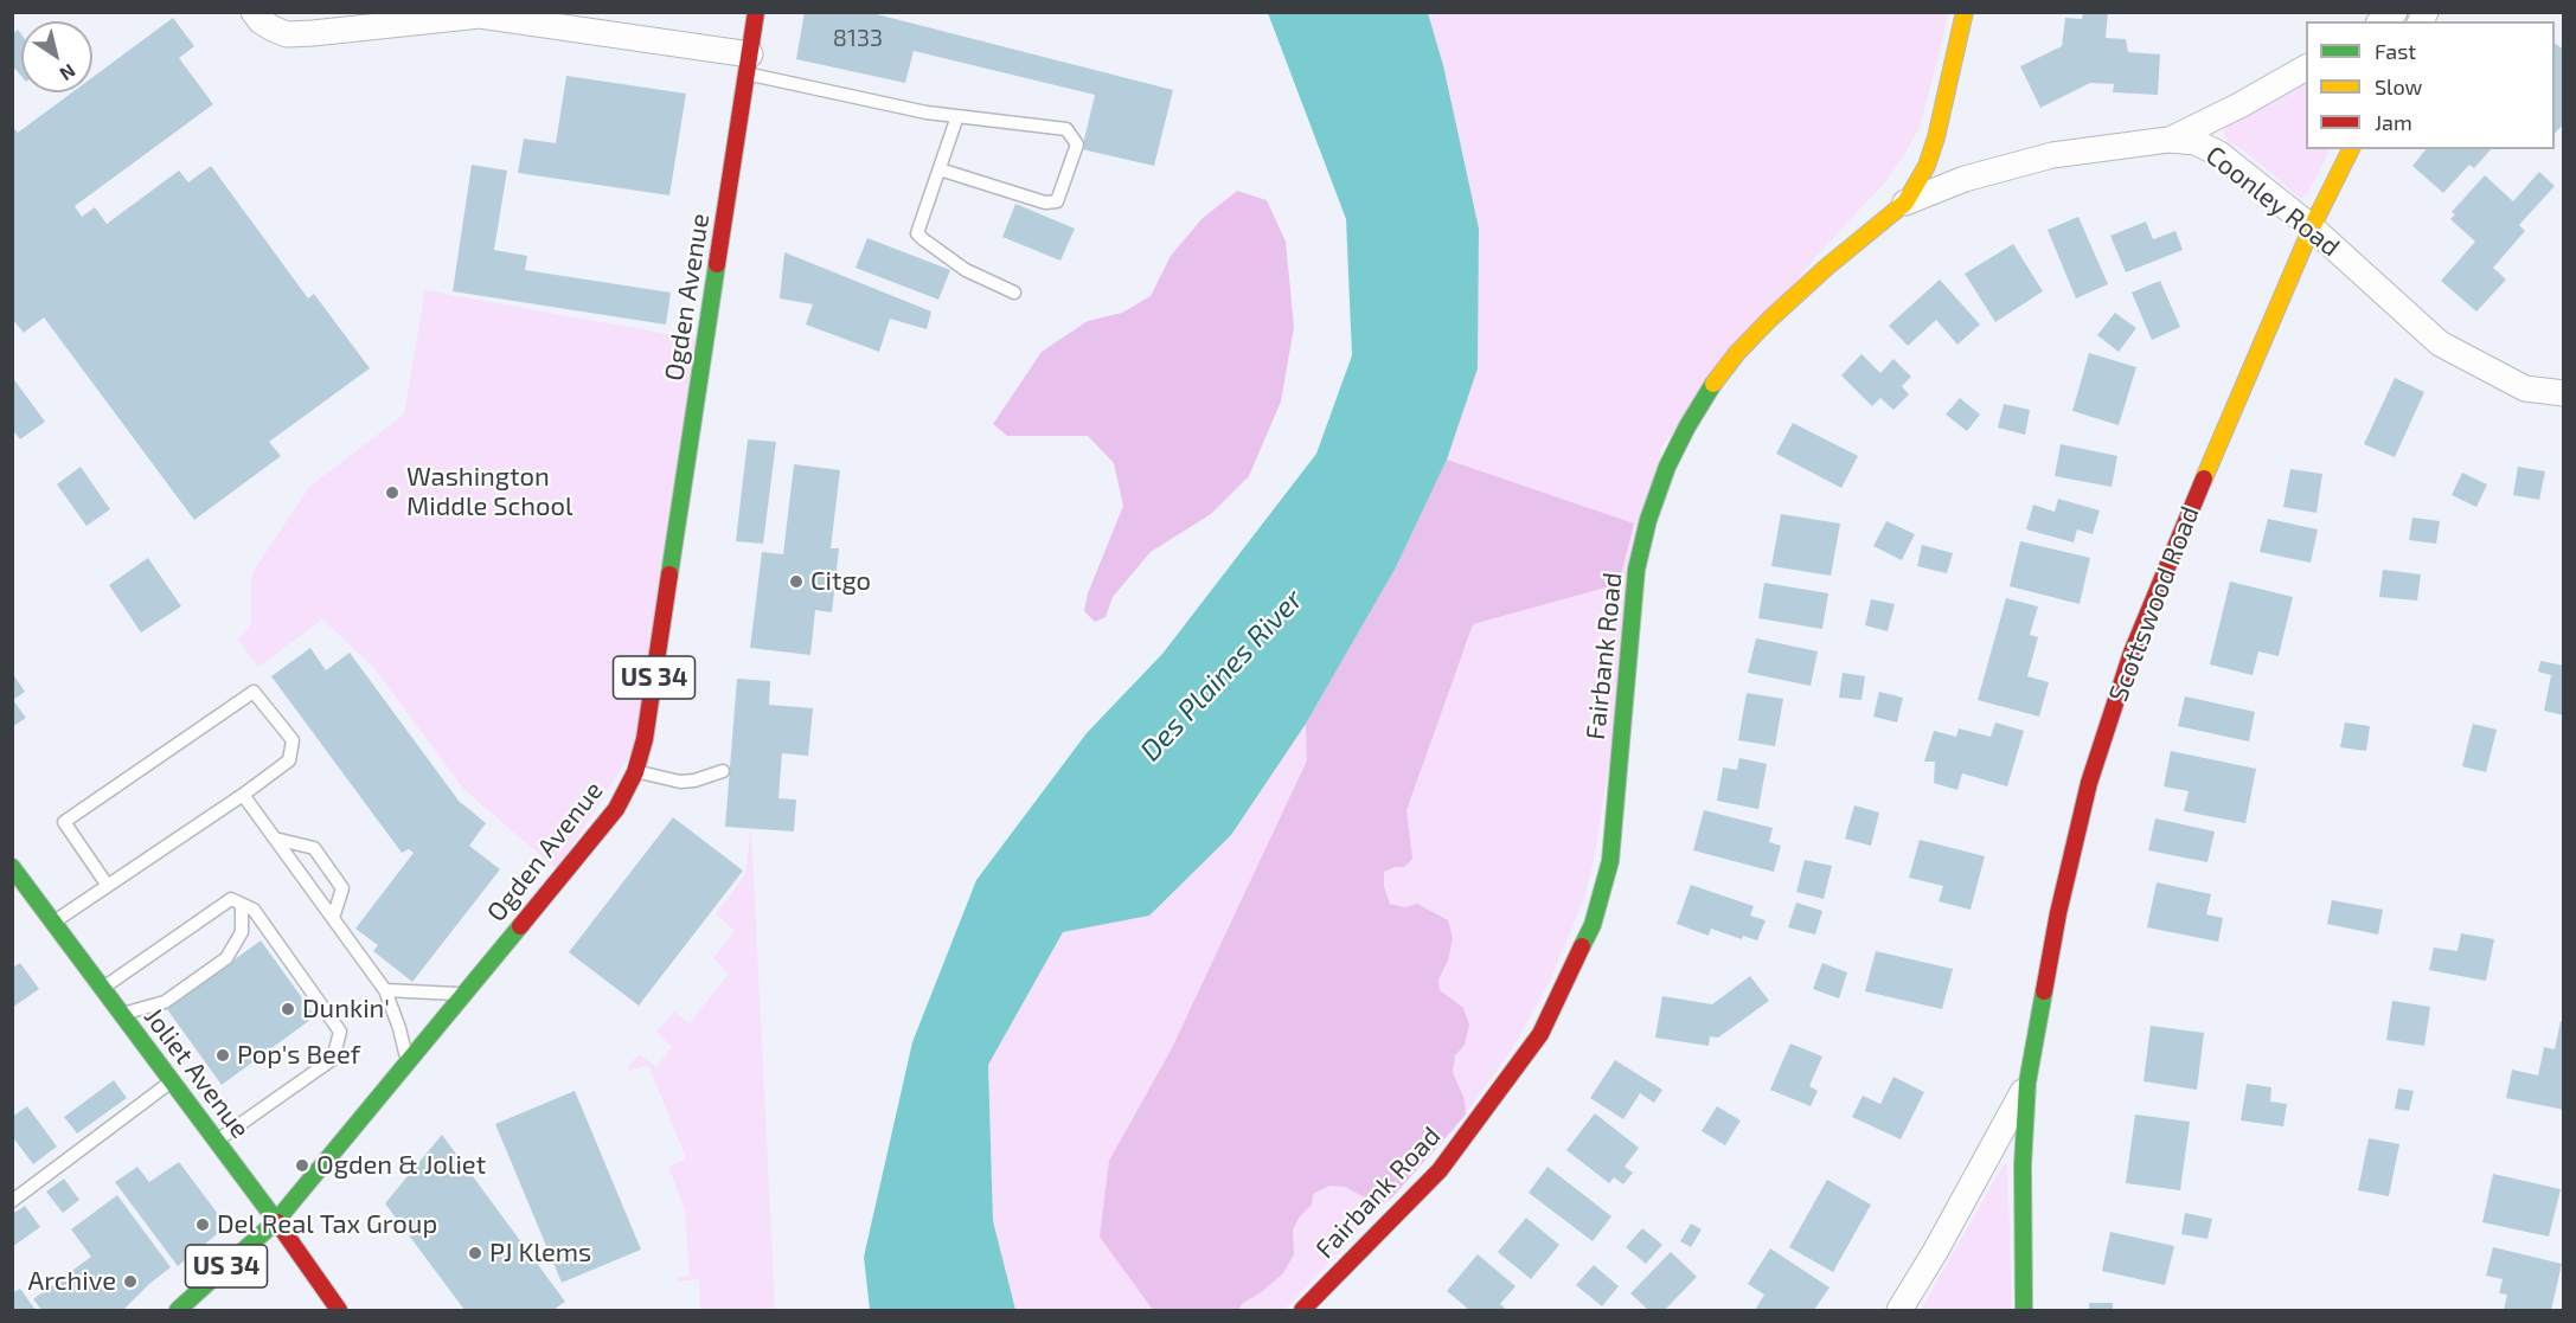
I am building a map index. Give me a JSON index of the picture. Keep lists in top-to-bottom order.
{
  "streets": {
    "street": [
      "Coonley Road",
      "Ogden Avenue",
      "Scottswood Road",
      "Fairbank Road",
      "US 34",
      "Joliet Avenue"
    ]
  },
  "crossings": [
    ["Coonley Road", "Scottswood Road"],
    ["Coonley Road", "Fairbank Road"],
    ["Ogden Avenue", "Joliet Avenue"]
  ],
  "water": ["Des Plaines River"],
  "places": [
    "Washington Middle School",
    "Citgo",
    "Dunkin'",
    "Pop's Beef",
    "Ogden & Joliet",
    "Del Real Tax Group",
    "PJ Klems",
    "Archive"
  ],
  "house_numbers": ["8133"],
  "legend": ["Fast", "Slow", "Jam"],
  "north": "bottom right"
}
